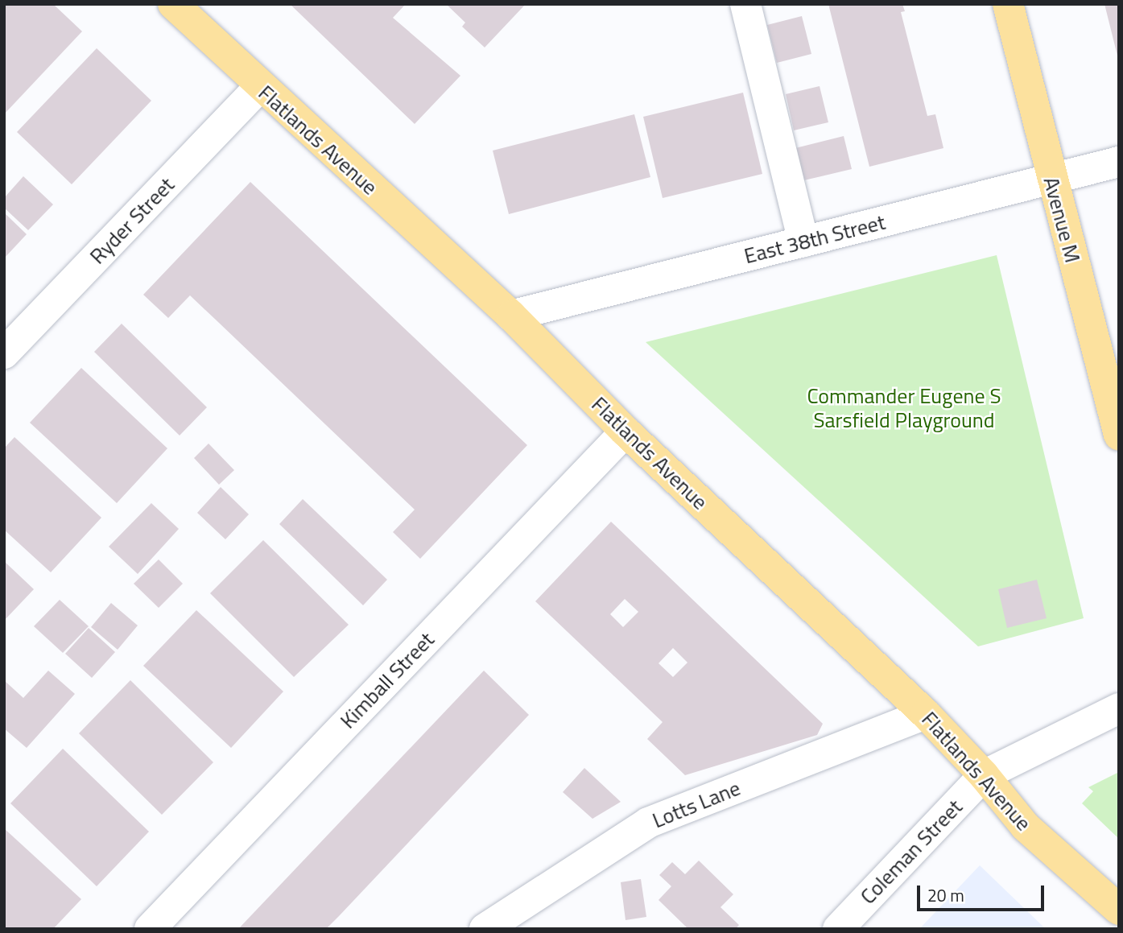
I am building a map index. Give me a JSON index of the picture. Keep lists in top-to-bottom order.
{
  "streets": {
    "main road": ["Flatlands Avenue", "Avenue M"],
    "street": [
      "Ryder Street",
      "East 38th Street",
      "Kimball Street",
      "Lotts Lane",
      "Coleman Street"
    ]
  },
  "crossings": [
    ["Flatlands Avenue", "Ryder Street"],
    ["Flatlands Avenue", "East 38th Street"],
    ["Flatlands Avenue", "Kimball Street"],
    ["Flatlands Avenue", "Lotts Lane"],
    ["Flatlands Avenue", "Coleman Street"],
    ["Avenue M", "East 38th Street"]
  ],
  "parks": ["Commander Eugene S Sarsfield Playground"],
  "scale_bar": "20 m"
}
